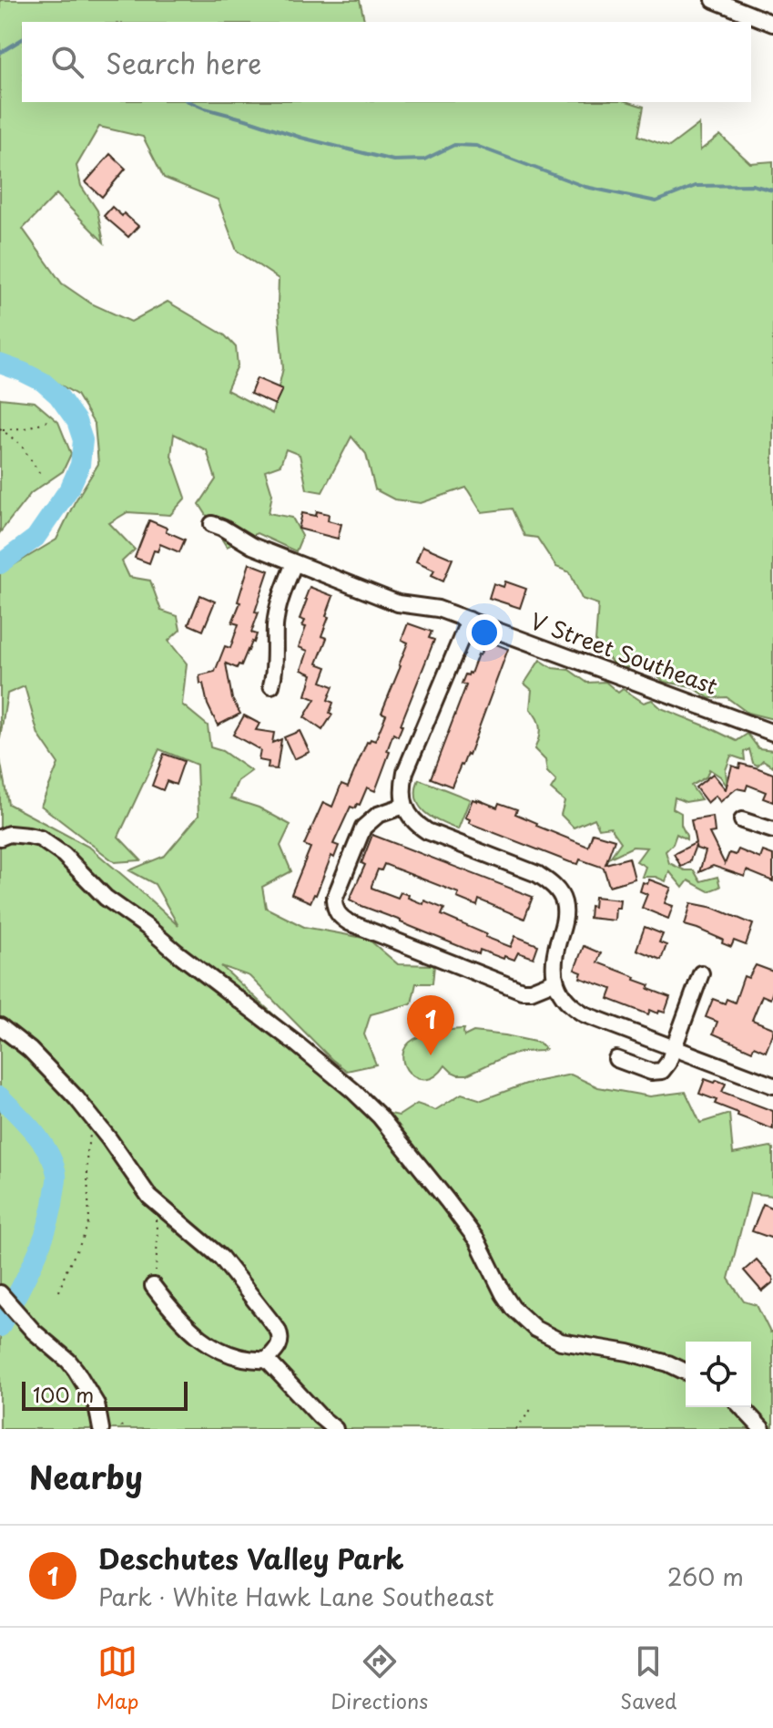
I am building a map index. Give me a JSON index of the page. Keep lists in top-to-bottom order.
{
  "streets": {
    "street": ["V Street Southeast"]
  },
  "scale_bar": "100 m",
  "page": {
    "search": "Search here",
    "pins": "1",
    "scale": "100 m",
    "heading": "Nearby",
    "list": [
      {
        "mark": "1",
        "name": "Deschutes Valley Park",
        "note": "Park · White Hawk Lane Southeast",
        "value": "260 m"
      }
    ],
    "nav": ["Map", "Directions", "Saved"]
  }
}
